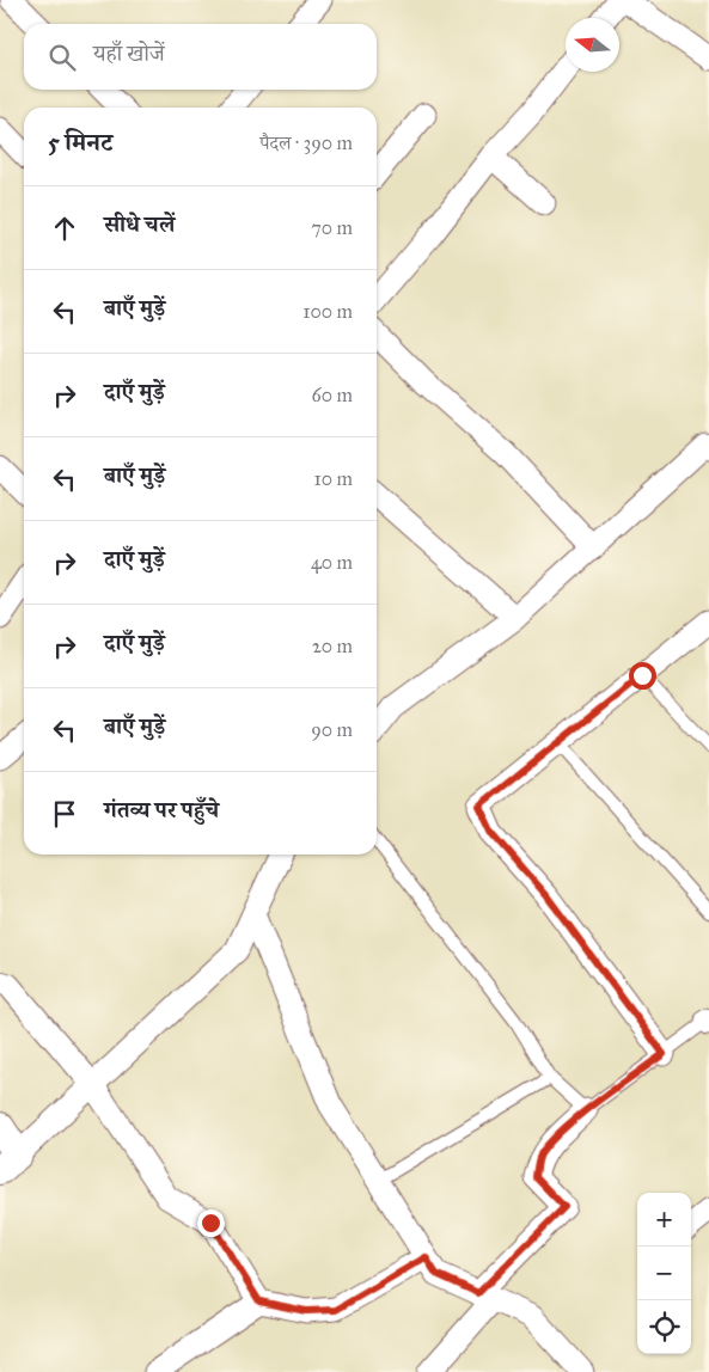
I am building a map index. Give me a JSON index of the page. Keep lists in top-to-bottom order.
{
  "north": "left",
  "page": {
    "search": "यहाँ खोजें",
    "heading": ["5 मिनट", "पैदल · 390 m"],
    "list": [
      ["सीधे चलें", "70 m"],
      ["बाएँ मुड़ें", "100 m"],
      ["दाएँ मुड़ें", "60 m"],
      ["बाएँ मुड़ें", "10 m"],
      ["दाएँ मुड़ें", "40 m"],
      ["दाएँ मुड़ें", "20 m"],
      ["बाएँ मुड़ें", "90 m"],
      "गंतव्य पर पहुँचे"
    ],
    "map_buttons": ["+", "−"]
  }
}
